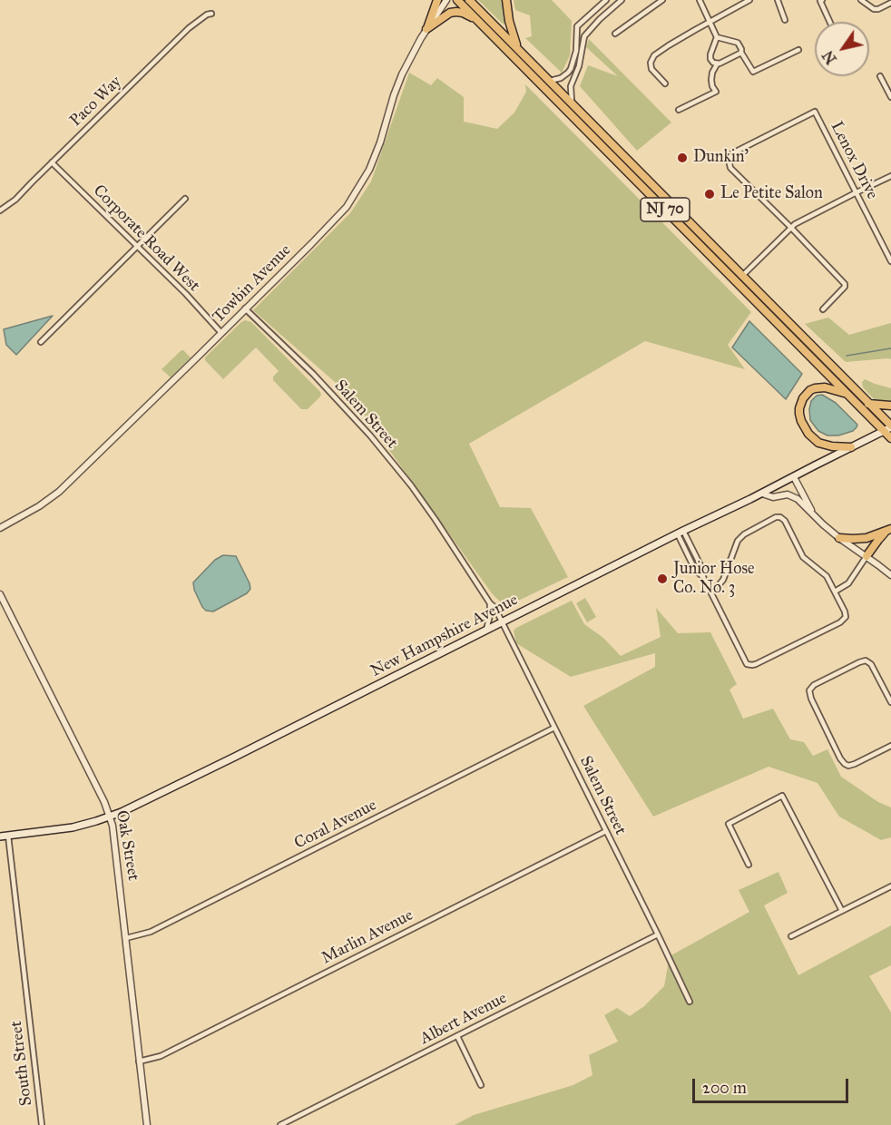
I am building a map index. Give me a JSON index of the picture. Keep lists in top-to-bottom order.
{
  "streets": {
    "highway": ["NJ 70"],
    "main road": ["New Hampshire Avenue"],
    "street": [
      "Paco Way",
      "Lenox Drive",
      "Corporate Road West",
      "Towbin Avenue",
      "Salem Street",
      "Coral Avenue",
      "Oak Street",
      "Marlin Avenue",
      "Albert Avenue",
      "South Street"
    ]
  },
  "crossings": [
    ["Paco Way", "Corporate Road West"],
    ["NJ 70", "New Hampshire Avenue"],
    ["Corporate Road West", "Towbin Avenue"],
    ["Towbin Avenue", "Salem Street"],
    ["Salem Street", "New Hampshire Avenue"],
    ["Salem Street", "Coral Avenue"],
    ["Salem Street", "Marlin Avenue"],
    ["Salem Street", "Albert Avenue"],
    ["New Hampshire Avenue", "Oak Street"],
    ["New Hampshire Avenue", "South Street"],
    ["Coral Avenue", "Oak Street"],
    ["Oak Street", "Marlin Avenue"]
  ],
  "places": ["Dunkin'", "Le Petite Salon", "Junior Hose Co. No. 3"],
  "scale_bar": "200 m",
  "north": "bottom left"
}
